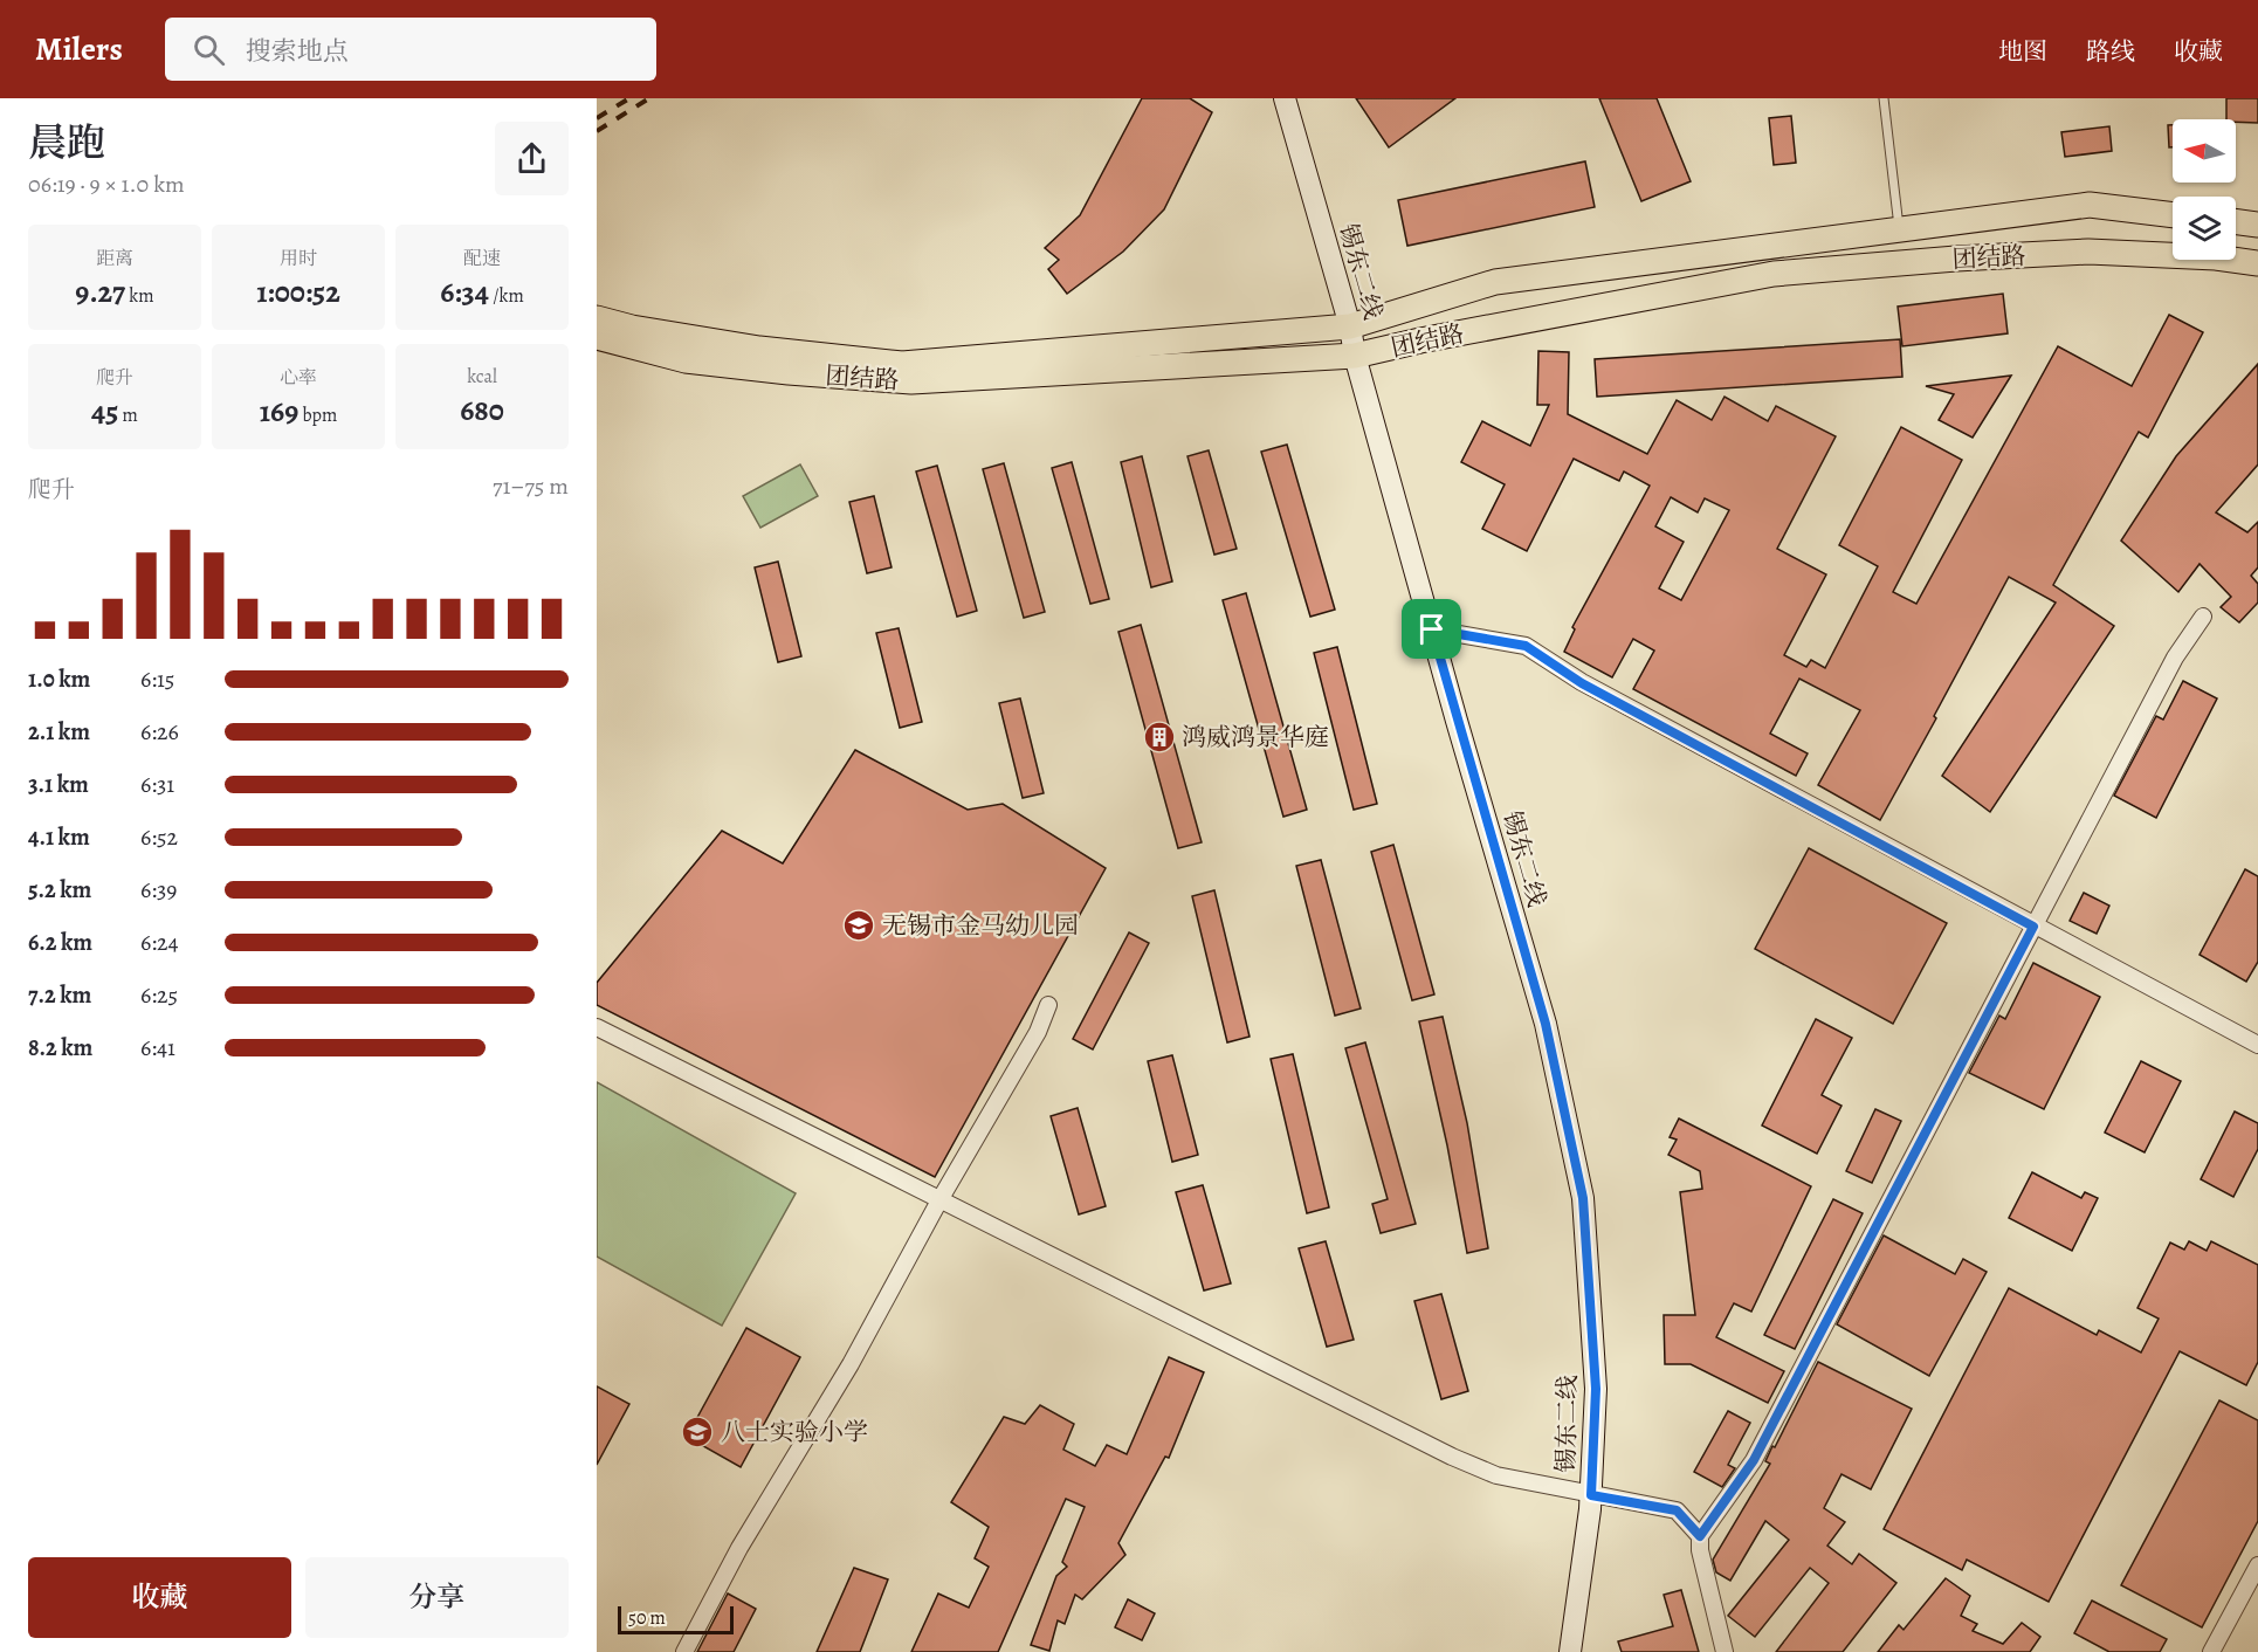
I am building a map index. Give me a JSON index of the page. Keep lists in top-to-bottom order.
{
  "streets": {
    "main road": ["团结路", "锡东二线"]
  },
  "crossings": [
    ["团结路", "锡东二线"]
  ],
  "places": {
    "building": ["鸿威鸿景华庭"],
    "school or university": ["无锡市金马幼儿园", "八士实验小学"]
  },
  "scale_bar": "50 m",
  "north": "left",
  "page": {
    "header": "Milers",
    "search": "搜索地点",
    "nav": ["地图", "路线", "收藏"],
    "heading": ["晨跑", "06:19 · 9 × 1.0 km"],
    "stats": [
      ["距离", "9.27 km"],
      ["用时", "1:00:52"],
      ["配速", "6:34 /km"],
      ["爬升", "45 m"],
      ["心率", "169 bpm"],
      ["kcal", "680"]
    ],
    "chart": ["爬升", "71–75 m"],
    "list": [
      {
        "name": "1.0 km",
        "note": "6:15"
      },
      {
        "name": "2.1 km",
        "note": "6:26"
      },
      {
        "name": "3.1 km",
        "note": "6:31"
      },
      {
        "name": "4.1 km",
        "note": "6:52"
      },
      {
        "name": "5.2 km",
        "note": "6:39"
      },
      {
        "name": "6.2 km",
        "note": "6:24"
      },
      {
        "name": "7.2 km",
        "note": "6:25"
      },
      {
        "name": "8.2 km",
        "note": "6:41"
      }
    ],
    "buttons": ["收藏", "分享"],
    "scale": "50 m"
  }
}
